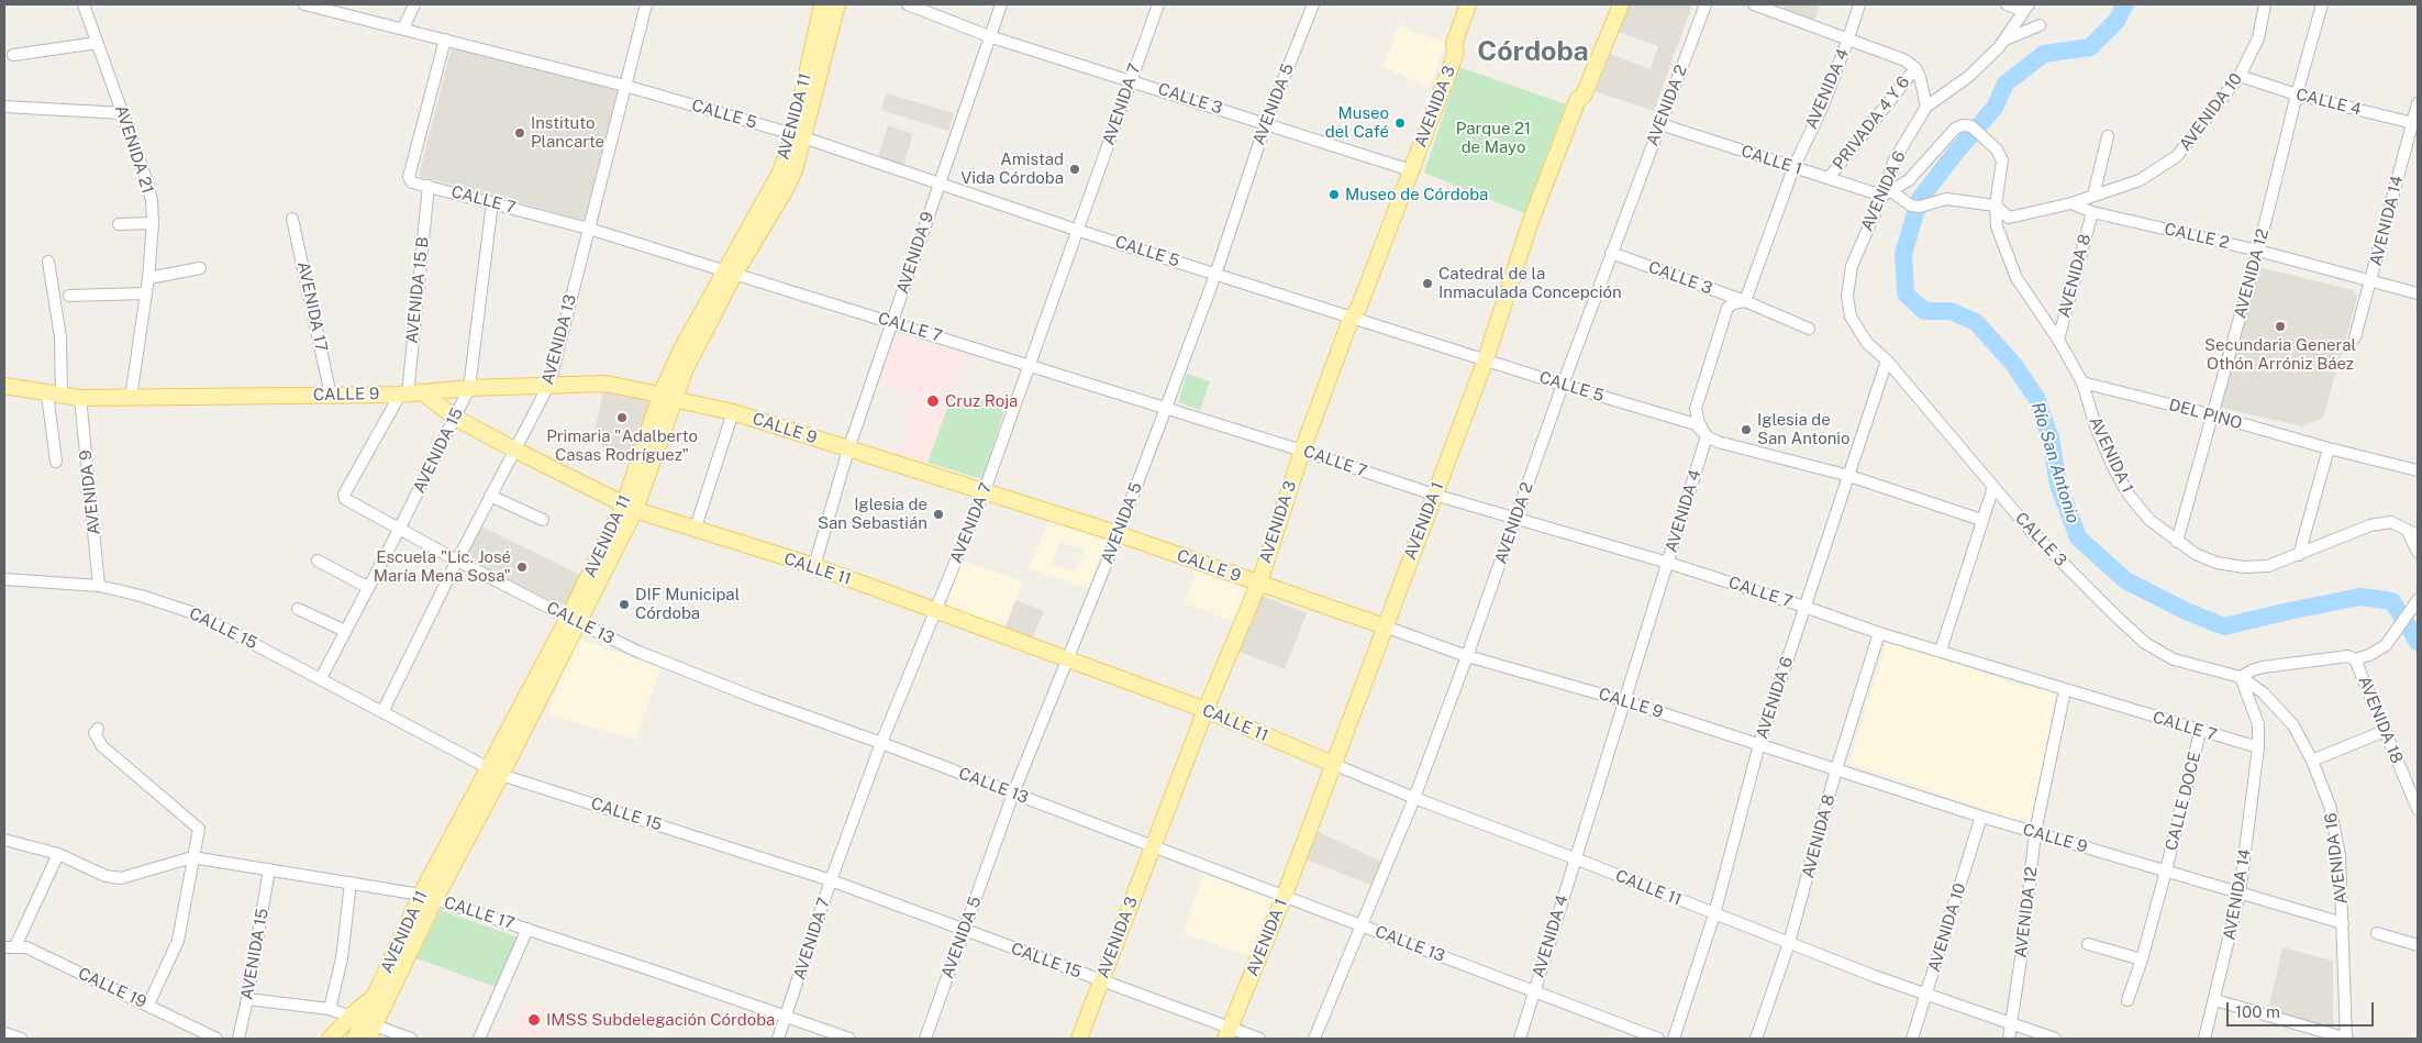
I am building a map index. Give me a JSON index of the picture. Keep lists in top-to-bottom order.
{
  "streets": {
    "main road": [
      "AVENIDA 3",
      "AVENIDA 11",
      "CALLE 9",
      "AVENIDA 1",
      "CALLE 11"
    ],
    "street": [
      "AVENIDA 4",
      "CALLE 3",
      "CALLE 4",
      "AVENIDA 7",
      "AVENIDA 5",
      "AVENIDA 2",
      "AVENIDA 10",
      "CALLE 5",
      "PRIVADA 4 Y 6",
      "AVENIDA 21",
      "CALLE 1",
      "AVENIDA 6",
      "CALLE 7",
      "AVENIDA 14",
      "CALLE 2",
      "AVENIDA 9",
      "AVENIDA 12",
      "AVENIDA 8",
      "AVENIDA 15 B",
      "AVENIDA 17",
      "AVENIDA 13",
      "DEL PINO",
      "AVENIDA 15",
      "CALLE 13",
      "CALLE 15",
      "AVENIDA 18",
      "CALLE DOCE",
      "AVENIDA 16",
      "CALLE 17",
      "CALLE 19"
    ]
  },
  "crossings": [
    ["AVENIDA 4", "CALLE 3"],
    ["AVENIDA 4", "CALLE 5"],
    ["AVENIDA 4", "CALLE 1"],
    ["AVENIDA 4", "CALLE 7"],
    ["AVENIDA 4", "CALLE 9"],
    ["AVENIDA 4", "CALLE 11"],
    ["AVENIDA 4", "CALLE 13"],
    ["CALLE 3", "AVENIDA 7"],
    ["CALLE 3", "AVENIDA 5"],
    ["CALLE 3", "AVENIDA 2"],
    ["CALLE 3", "AVENIDA 3"],
    ["CALLE 3", "AVENIDA 6"],
    ["CALLE 3", "AVENIDA 14"],
    ["CALLE 3", "AVENIDA 9"],
    ["CALLE 3", "AVENIDA 16"],
    ["CALLE 4", "AVENIDA 10"],
    ["CALLE 4", "AVENIDA 14"],
    ["CALLE 4", "AVENIDA 12"],
    ["AVENIDA 7", "CALLE 5"],
    ["AVENIDA 7", "CALLE 7"],
    ["AVENIDA 7", "CALLE 9"],
    ["AVENIDA 7", "CALLE 11"],
    ["AVENIDA 7", "CALLE 13"],
    ["AVENIDA 7", "CALLE 15"],
    ["AVENIDA 7", "CALLE 17"],
    ["AVENIDA 5", "CALLE 5"],
    ["AVENIDA 5", "CALLE 7"],
    ["AVENIDA 5", "CALLE 9"],
    ["AVENIDA 5", "CALLE 11"],
    ["AVENIDA 5", "CALLE 13"],
    ["AVENIDA 5", "CALLE 15"],
    ["AVENIDA 2", "CALLE 5"],
    ["AVENIDA 2", "CALLE 1"],
    ["AVENIDA 2", "CALLE 7"],
    ["AVENIDA 2", "CALLE 9"],
    ["AVENIDA 2", "CALLE 11"],
    ["AVENIDA 2", "CALLE 13"],
    ["AVENIDA 3", "CALLE 5"],
    ["AVENIDA 3", "CALLE 7"],
    ["AVENIDA 3", "CALLE 9"],
    ["AVENIDA 3", "CALLE 11"],
    ["AVENIDA 3", "CALLE 13"],
    ["AVENIDA 3", "CALLE 15"],
    ["AVENIDA 10", "CALLE 2"],
    ["AVENIDA 10", "CALLE 9"],
    ["AVENIDA 10", "AVENIDA 1"],
    ["AVENIDA 10", "CALLE 11"],
    ["CALLE 5", "AVENIDA 11"],
    ["CALLE 5", "AVENIDA 6"],
    ["CALLE 5", "CALLE 7"],
    ["CALLE 5", "AVENIDA 9"],
    ["CALLE 5", "AVENIDA 13"],
    ["CALLE 5", "AVENIDA 1"],
    ["AVENIDA 11", "CALLE 7"],
    ["AVENIDA 11", "CALLE 9"],
    ["AVENIDA 11", "CALLE 11"],
    ["AVENIDA 11", "CALLE 13"],
    ["AVENIDA 11", "CALLE 15"],
    ["AVENIDA 11", "CALLE 17"],
    ["PRIVADA 4 Y 6", "CALLE 1"],
    ["AVENIDA 21", "CALLE 9"],
    ["CALLE 1", "AVENIDA 6"],
    ["CALLE 1", "AVENIDA 1"],
    ["AVENIDA 6", "CALLE 7"],
    ["AVENIDA 6", "CALLE 9"],
    ["AVENIDA 6", "AVENIDA 1"],
    ["AVENIDA 6", "CALLE 11"],
    ["CALLE 7", "AVENIDA 14"],
    ["CALLE 7", "AVENIDA 9"],
    ["CALLE 7", "AVENIDA 12"],
    ["CALLE 7", "AVENIDA 8"],
    ["CALLE 7", "AVENIDA 15 B"],
    ["CALLE 7", "AVENIDA 13"],
    ["CALLE 7", "AVENIDA 15"],
    ["CALLE 7", "AVENIDA 1"],
    ["CALLE 7", "CALLE DOCE"],
    ["AVENIDA 14", "CALLE 2"],
    ["AVENIDA 14", "CALLE 9"],
    ["AVENIDA 14", "AVENIDA 16"],
    ["CALLE 2", "AVENIDA 12"],
    ["CALLE 2", "AVENIDA 8"],
    ["AVENIDA 9", "CALLE 9"],
    ["AVENIDA 9", "CALLE 11"],
    ["AVENIDA 9", "CALLE 15"],
    ["AVENIDA 12", "CALLE 9"],
    ["AVENIDA 12", "DEL PINO"],
    ["AVENIDA 12", "AVENIDA 1"],
    ["AVENIDA 12", "CALLE 11"],
    ["AVENIDA 8", "CALLE 9"],
    ["AVENIDA 8", "AVENIDA 1"],
    ["AVENIDA 8", "CALLE 11"],
    ["AVENIDA 15 B", "CALLE 9"],
    ["AVENIDA 15 B", "CALLE 13"],
    ["AVENIDA 17", "CALLE 9"],
    ["AVENIDA 13", "CALLE 9"],
    ["AVENIDA 13", "CALLE 11"],
    ["AVENIDA 13", "CALLE 13"],
    ["AVENIDA 13", "CALLE 15"],
    ["CALLE 9", "AVENIDA 15"],
    ["CALLE 9", "AVENIDA 1"],
    ["CALLE 9", "CALLE 11"],
    ["CALLE 9", "CALLE 13"],
    ["CALLE 9", "CALLE DOCE"],
    ["CALLE 9", "AVENIDA 16"],
    ["DEL PINO", "AVENIDA 1"],
    ["AVENIDA 15", "CALLE 11"],
    ["AVENIDA 15", "CALLE 13"],
    ["AVENIDA 15", "CALLE 15"],
    ["AVENIDA 15", "CALLE 17"],
    ["AVENIDA 1", "CALLE 11"],
    ["AVENIDA 1", "CALLE 13"],
    ["AVENIDA 1", "CALLE 15"]
  ],
  "districts": ["Córdoba"],
  "water": ["Río San Antonio"],
  "parks": ["Parque 21 de Mayo"],
  "places": [
    "Museo del Café",
    "Instituto Plancarte",
    "Amistad Vida Córdoba",
    "Museo de Córdoba",
    "Catedral de la Inmaculada Concepción",
    "Secundaria General Othón Arróniz Báez",
    "Cruz Roja",
    "Primaria \"Adalberto Casas Rodríguez\"",
    "Iglesia de San Antonio",
    "Iglesia de San Sebastián",
    "Escuela \"Lic. José María Mena Sosa\"",
    "DIF Municipal Córdoba",
    "IMSS Subdelegación Córdoba"
  ],
  "scale_bar": "100 m"
}
